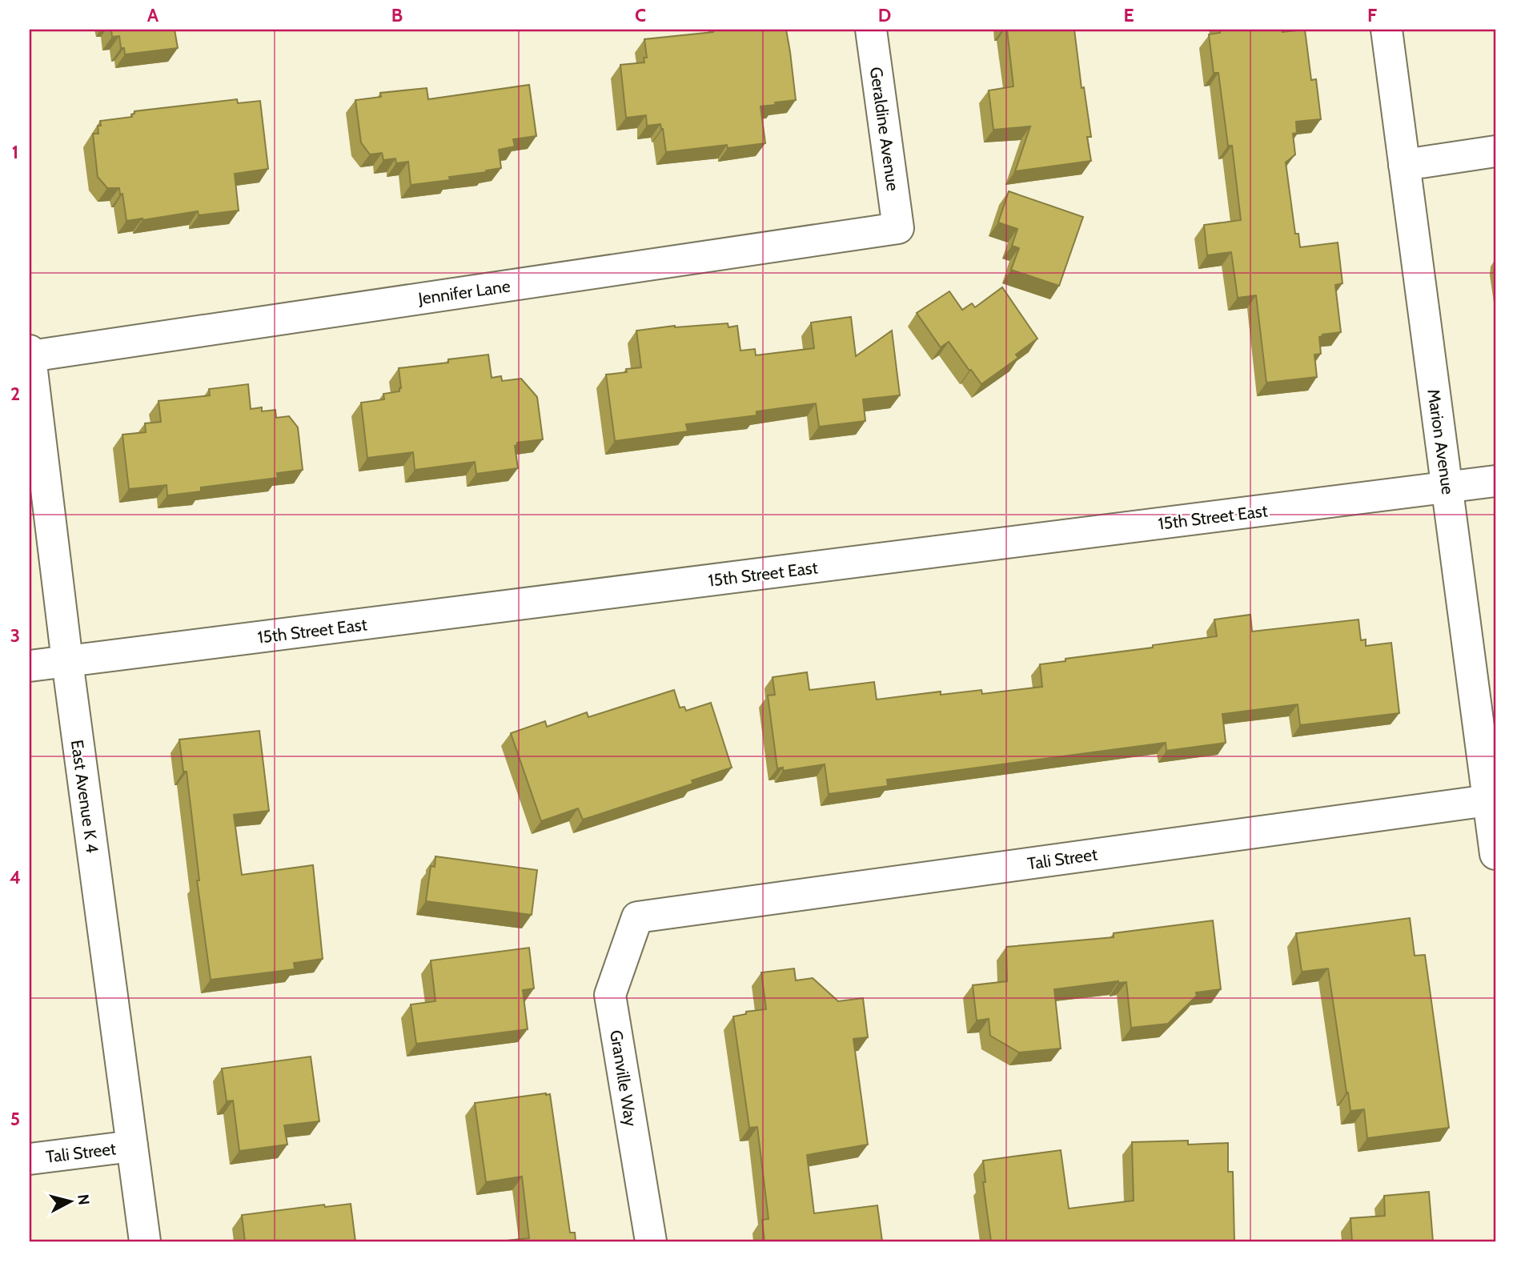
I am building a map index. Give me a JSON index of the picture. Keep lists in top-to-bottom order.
{
  "streets": {
    "street": [
      "Geraldine Avenue",
      "Jennifer Lane",
      "Marion Avenue",
      "15th Street East",
      "East Avenue K 4",
      "Tali Street",
      "Granville Way"
    ]
  },
  "crossings": [
    ["Geraldine Avenue", "Jennifer Lane"],
    ["Jennifer Lane", "East Avenue K 4"],
    ["Marion Avenue", "15th Street East"],
    ["Marion Avenue", "Tali Street"],
    ["15th Street East", "East Avenue K 4"],
    ["East Avenue K 4", "Tali Street"],
    ["Tali Street", "Granville Way"]
  ],
  "north": "right",
  "grid": {
    "columns": [
      "A",
      "B",
      "C",
      "D",
      "E",
      "F"
    ],
    "rows": [
      "1",
      "2",
      "3",
      "4",
      "5"
    ]
  }
}
